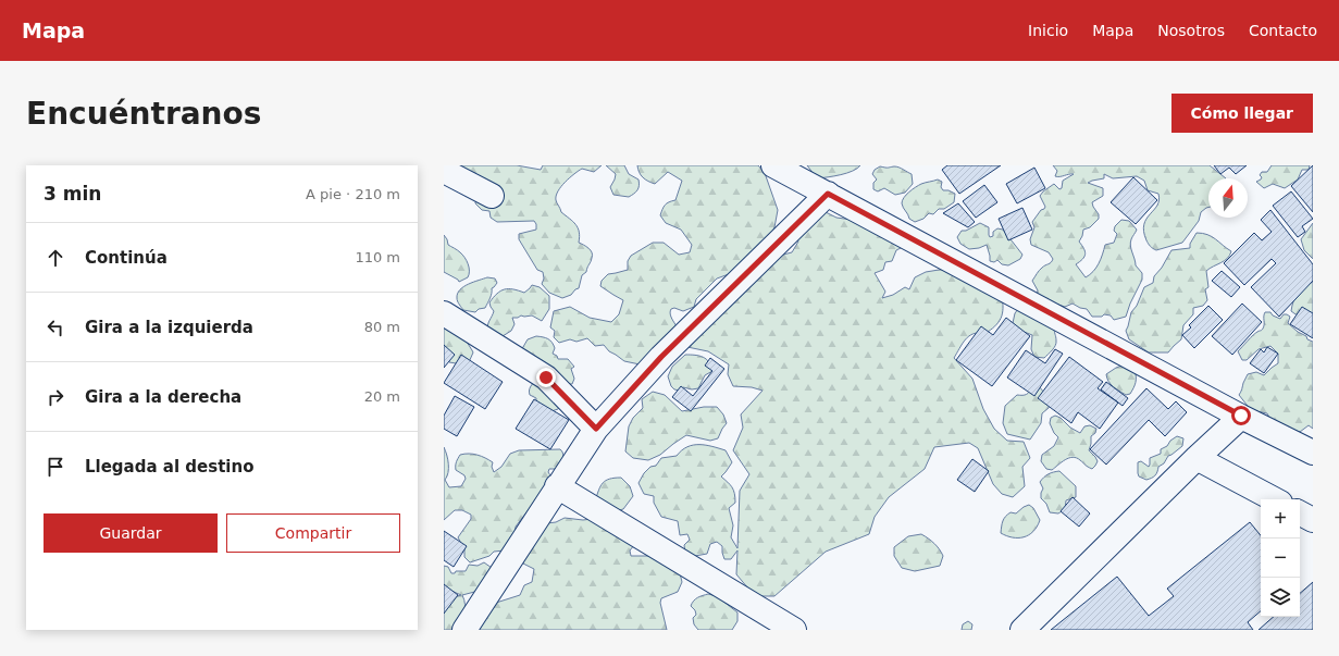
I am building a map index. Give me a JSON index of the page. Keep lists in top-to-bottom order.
{
  "north": "top",
  "page": {
    "header": "Mapa",
    "nav": [
      "Inicio",
      "Mapa",
      "Nosotros",
      "Contacto"
    ],
    "buttons": [
      "Cómo llegar",
      ["Guardar", "Compartir"]
    ],
    "title": "Encuéntranos",
    "heading": ["3 min", "A pie · 210 m"],
    "list": [
      ["Continúa", "110 m"],
      ["Gira a la izquierda", "80 m"],
      ["Gira a la derecha", "20 m"],
      "Llegada al destino"
    ],
    "map_buttons": ["+", "−"]
  }
}
